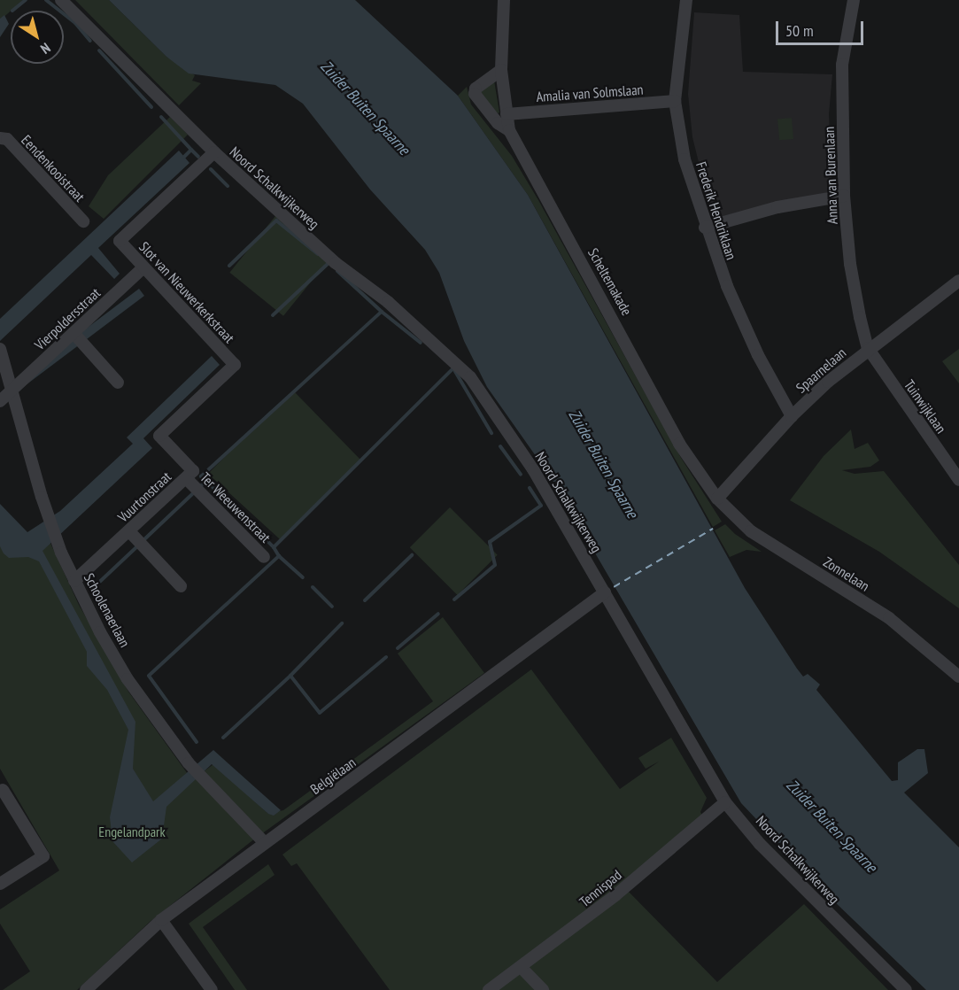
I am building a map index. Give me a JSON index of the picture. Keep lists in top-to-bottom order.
{
  "streets": {
    "street": [
      "Amalia van Solmslaan",
      "Eendenkooistraat",
      "Anna van Burenlaan",
      "Noord Schalkwijkerweg",
      "Frederik Hendriklaan",
      "Scheltemakade",
      "Slot van Nieuwerkerkstraat",
      "Vierpoldersstraat",
      "Spaarnelaan",
      "Tuinwijklaan",
      "Vuurtonstraat",
      "Ter Weeuwenstraat",
      "Zonnelaan",
      "Schoolenaerlaan",
      "Belgiëlaan",
      "Tennispad"
    ]
  },
  "crossings": [
    ["Amalia van Solmslaan", "Frederik Hendriklaan"],
    ["Amalia van Solmslaan", "Scheltemakade"],
    ["Anna van Burenlaan", "Spaarnelaan"],
    ["Anna van Burenlaan", "Tuinwijklaan"],
    ["Noord Schalkwijkerweg", "Slot van Nieuwerkerkstraat"],
    ["Noord Schalkwijkerweg", "Belgiëlaan"],
    ["Noord Schalkwijkerweg", "Tennispad"],
    ["Frederik Hendriklaan", "Spaarnelaan"],
    ["Scheltemakade", "Spaarnelaan"],
    ["Scheltemakade", "Zonnelaan"],
    ["Slot van Nieuwerkerkstraat", "Vierpoldersstraat"],
    ["Slot van Nieuwerkerkstraat", "Vuurtonstraat"],
    ["Vierpoldersstraat", "Schoolenaerlaan"],
    ["Spaarnelaan", "Tuinwijklaan"],
    ["Spaarnelaan", "Zonnelaan"],
    ["Vuurtonstraat", "Ter Weeuwenstraat"],
    ["Vuurtonstraat", "Schoolenaerlaan"],
    ["Schoolenaerlaan", "Belgiëlaan"]
  ],
  "water": ["Zuider Buiten Spaarne"],
  "parks": ["Engelandpark"],
  "scale_bar": "50 m",
  "north": "bottom right"
}
